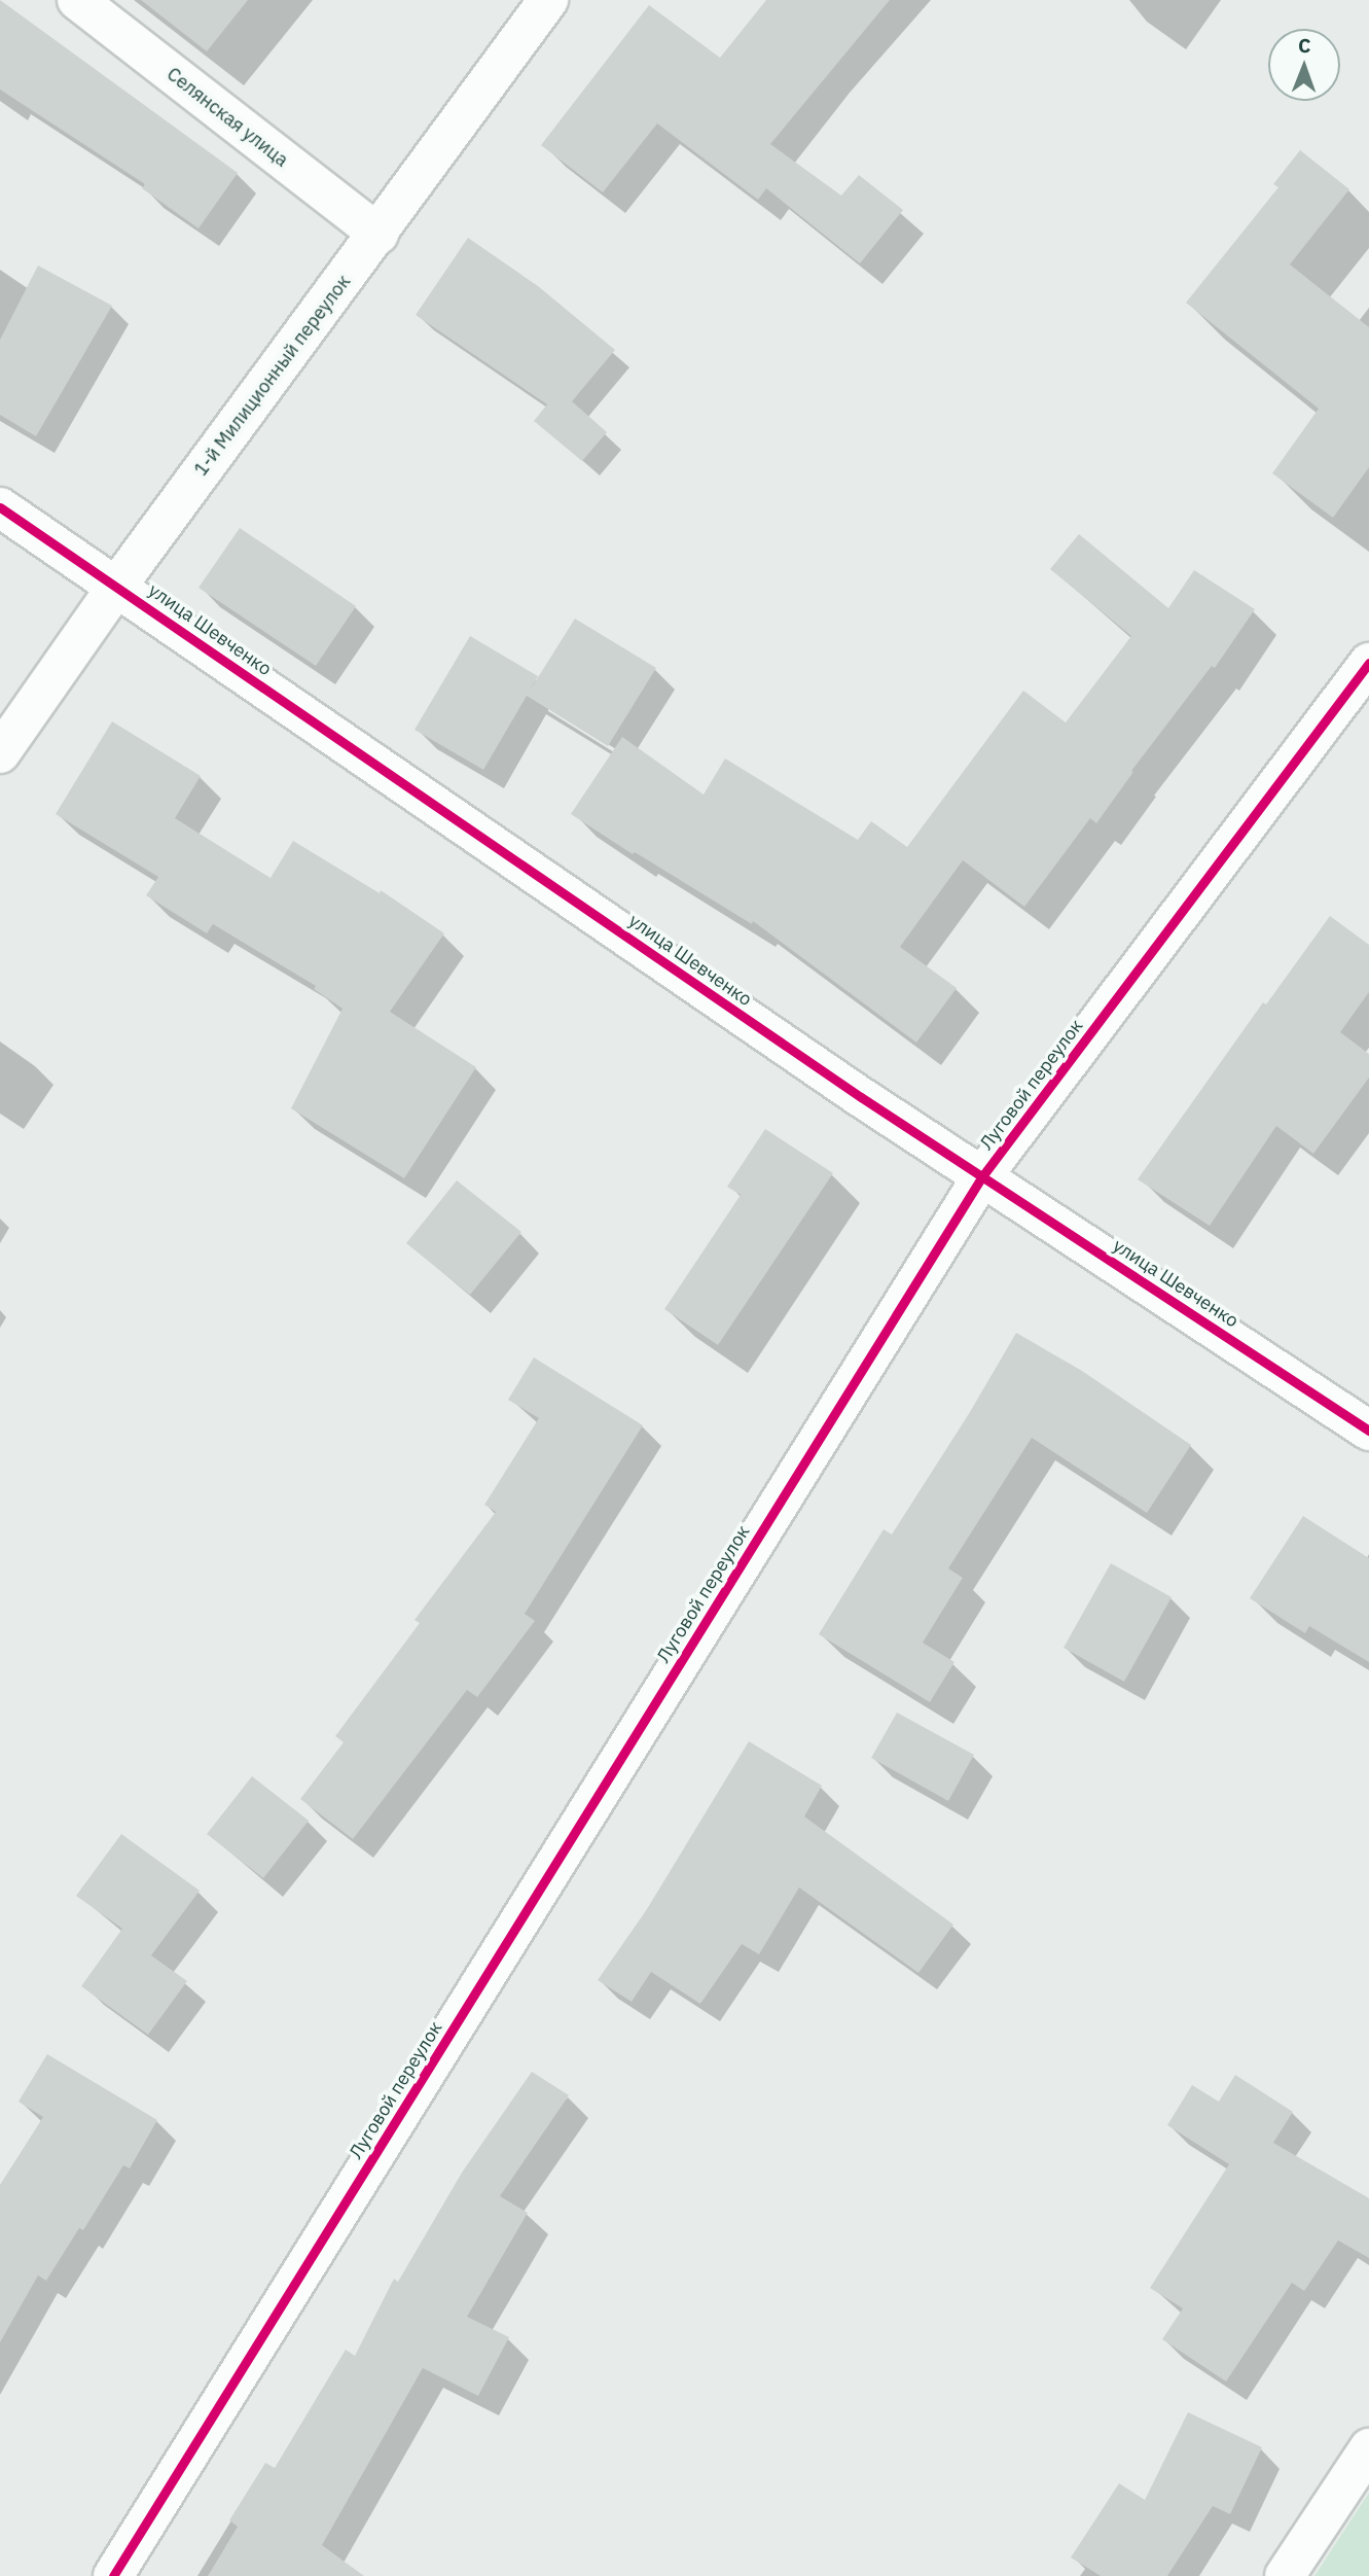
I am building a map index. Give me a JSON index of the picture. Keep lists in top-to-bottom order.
{
  "streets": {
    "street": [
      "Селянская улица",
      "1-й Милиционный переулок",
      "улица Шевченко",
      "Луговой переулок"
    ]
  },
  "crossings": [
    ["Селянская улица", "1-й Милиционный переулок"],
    ["1-й Милиционный переулок", "улица Шевченко"],
    ["улица Шевченко", "Луговой переулок"]
  ],
  "north": "top"
}
